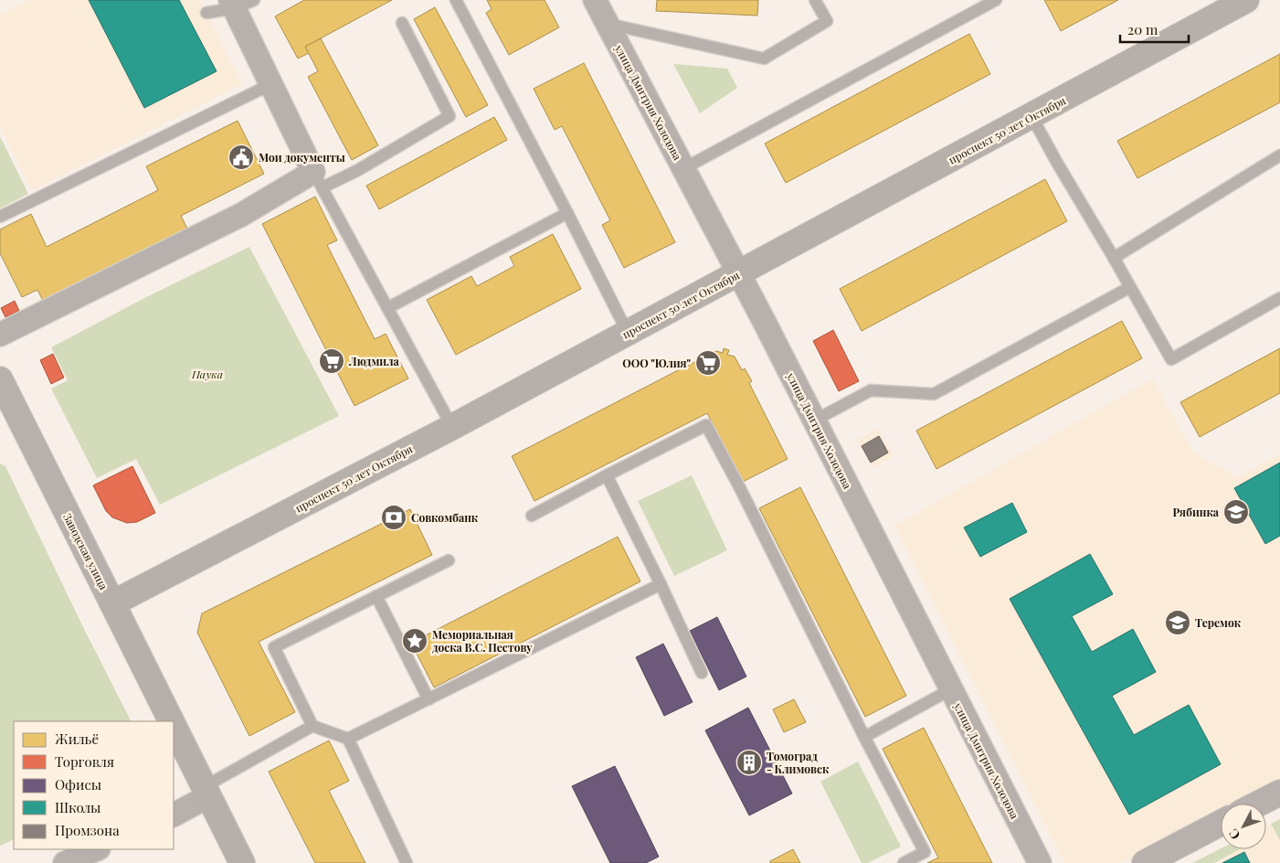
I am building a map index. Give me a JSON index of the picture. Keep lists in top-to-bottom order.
{
  "streets": {
    "main road": ["проспект 50 лет Октября", "Заводская улица"],
    "street": ["улица Дмитрия Холодова"]
  },
  "crossings": [
    ["улица Дмитрия Холодова", "проспект 50 лет Октября"],
    ["проспект 50 лет Октября", "Заводская улица"]
  ],
  "parks": ["Наука"],
  "places": {
    "public building": ["Мои документы"],
    "supermarket": ["Людмила", "ООО \"Юлия\""],
    "school or university": ["Рябинка", "Теремок"],
    "bank": ["Совкомбанк"],
    "place": ["Мемориальная доска В.С. Пестову"],
    "building": ["Томоград - Климовск"]
  },
  "legend": [
    "Жильё",
    "Торговля",
    "Офисы",
    "Школы",
    "Промзона"
  ],
  "scale_bar": "20 m",
  "north": "bottom left"
}
